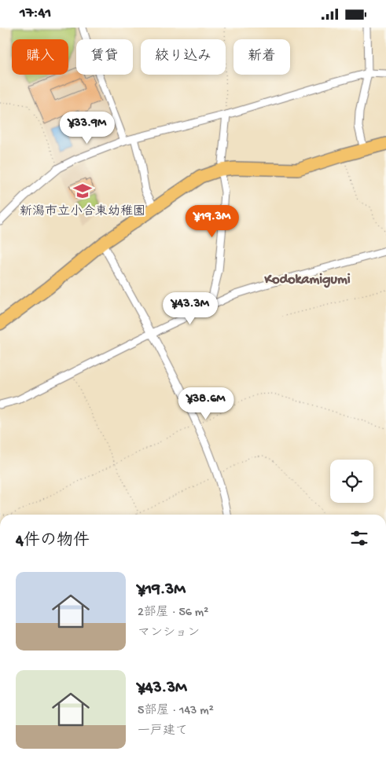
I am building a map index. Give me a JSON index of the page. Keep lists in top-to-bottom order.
{
  "districts": ["Kodokamigumi"],
  "places": {
    "school or university": ["新潟市立小合東幼稚園"]
  },
  "page": {
    "status": "17:41",
    "chip": [
      "購入",
      "賃貸",
      "絞り込み",
      "新着"
    ],
    "price": [
      "¥33.9M",
      "¥19.3M",
      "¥43.3M",
      "¥38.6M"
    ],
    "heading": "4件の物件",
    "list": [
      {
        "name": "¥19.3M",
        "note": "2部屋 · 56 m² · マンション"
      },
      {
        "name": "¥43.3M",
        "note": "5部屋 · 143 m² · 一戸建て"
      }
    ]
  }
}
